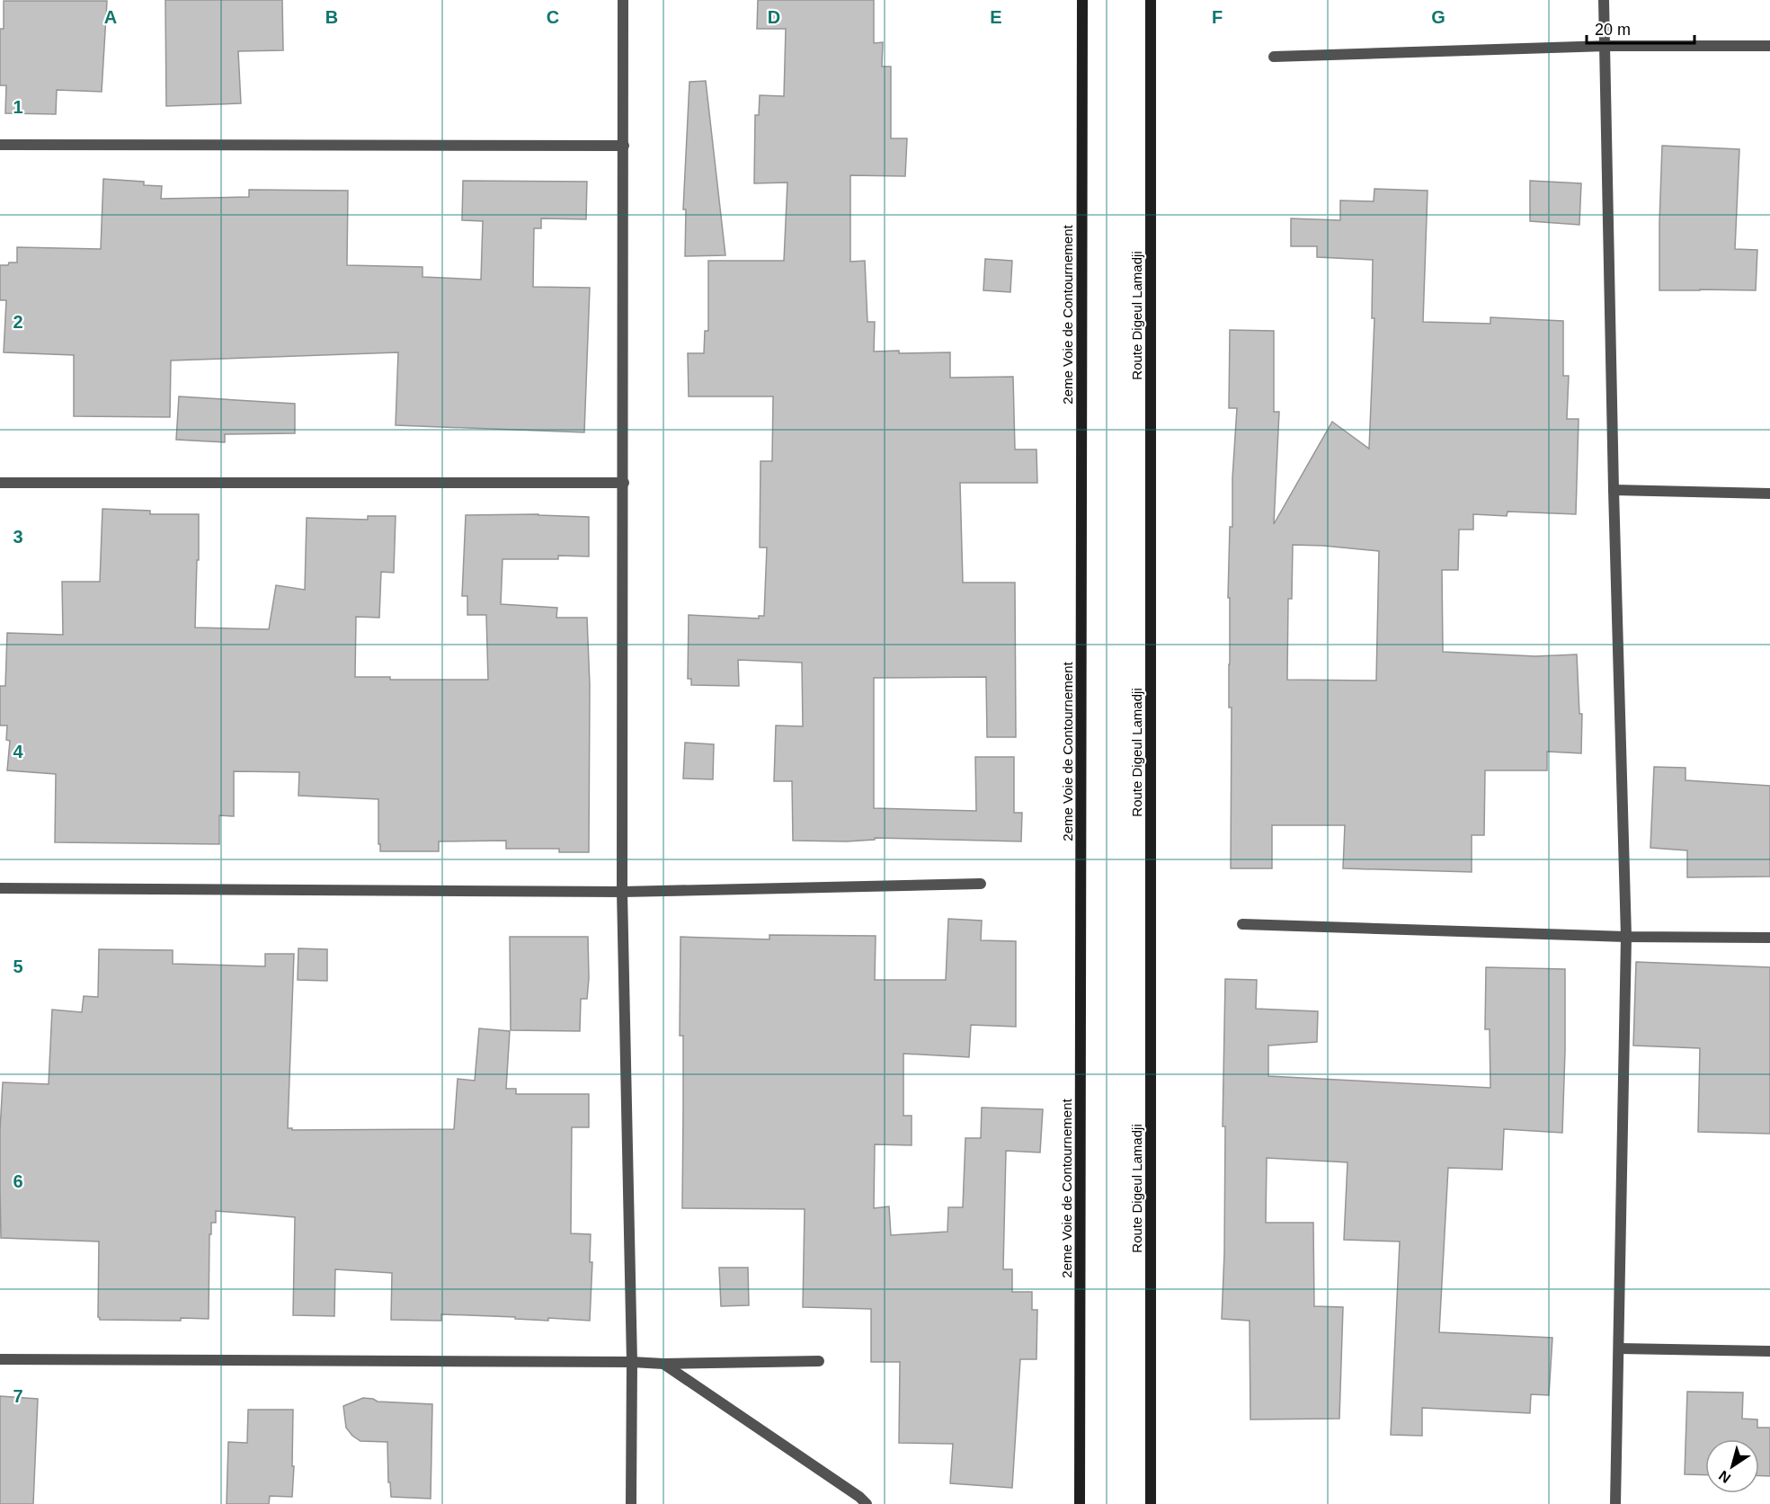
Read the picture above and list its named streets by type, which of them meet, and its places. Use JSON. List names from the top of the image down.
{
  "streets": {
    "main road": ["2eme Voie de Contournement", "Route Digeul Lamadji"]
  },
  "scale_bar": "20 m",
  "north": "bottom left",
  "grid": {
    "columns": [
      "A",
      "B",
      "C",
      "D",
      "E",
      "F",
      "G"
    ],
    "rows": [
      "1",
      "2",
      "3",
      "4",
      "5",
      "6",
      "7"
    ]
  }
}
